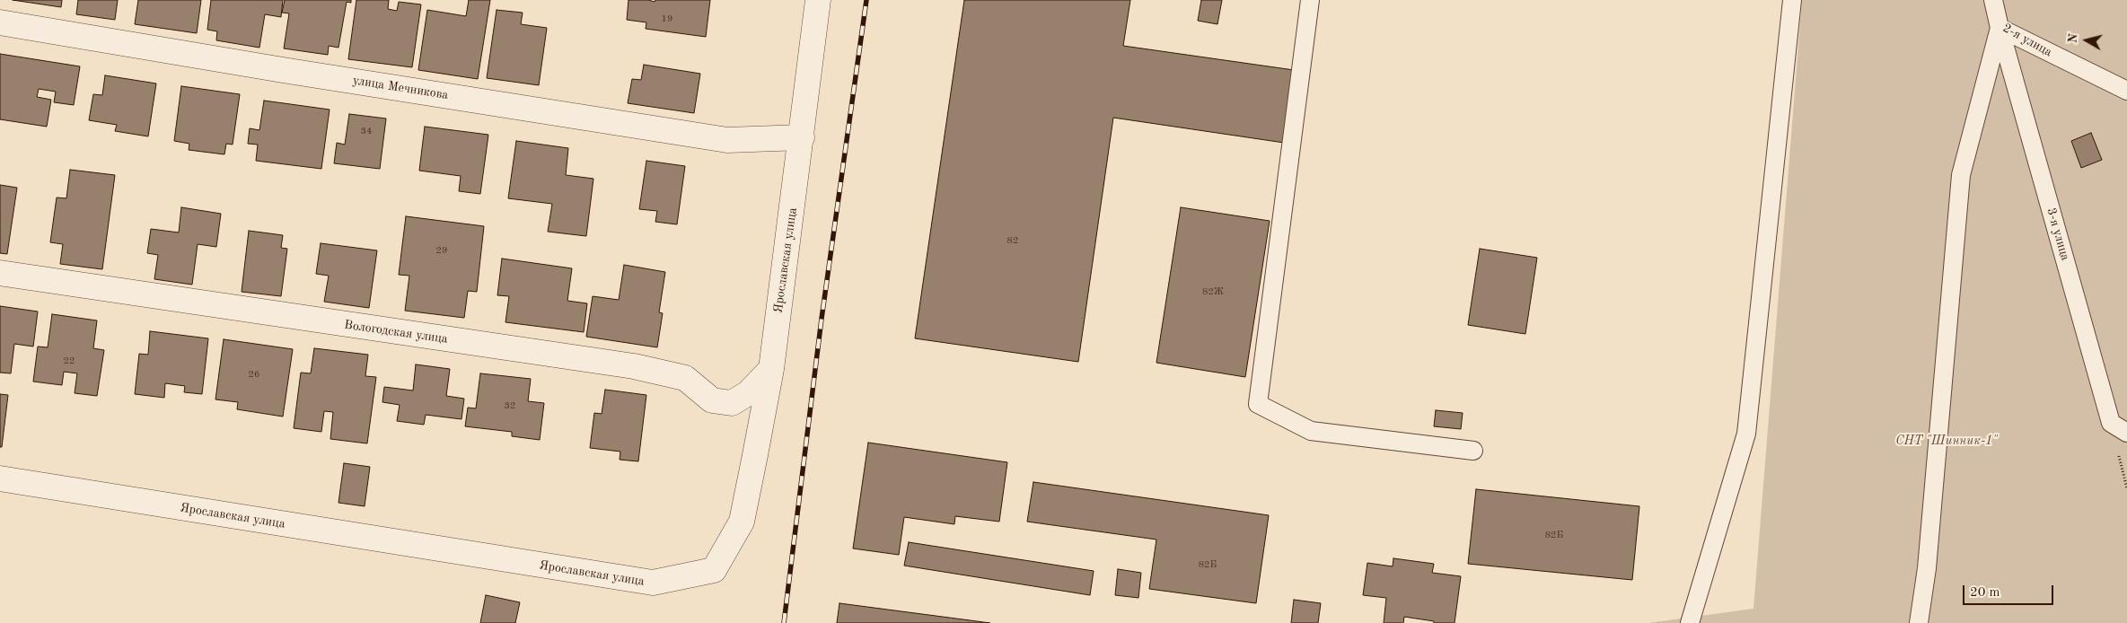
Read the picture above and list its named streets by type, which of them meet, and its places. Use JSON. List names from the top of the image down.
{
  "streets": {
    "street": ["улица Мечникова", "Ярославская улица", "Вологодская улица"],
    "lane": ["2-я улица", "3-я улица"]
  },
  "crossings": [
    ["2-я улица", "3-я улица"],
    ["улица Мечникова", "Ярославская улица"],
    ["Ярославская улица", "Вологодская улица"]
  ],
  "parks": ["СНТ \"Шинник-1\""],
  "house_numbers": [
    "19",
    "34",
    "82",
    "29",
    "82Ж",
    "22",
    "26",
    "32",
    "82Б",
    "82Б"
  ],
  "scale_bar": "20 m",
  "north": "left"
}
